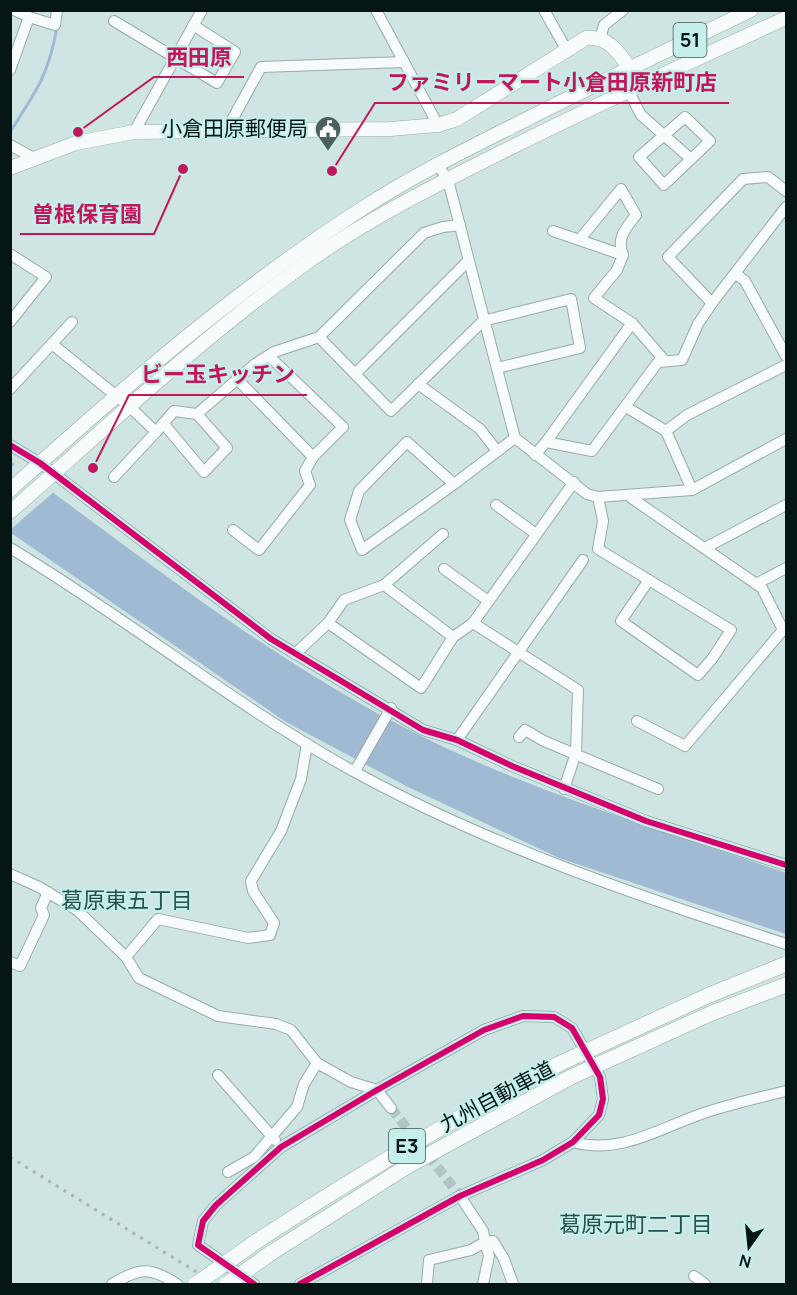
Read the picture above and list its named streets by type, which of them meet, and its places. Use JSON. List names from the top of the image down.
{
  "streets": {
    "highway": ["九州自動車道", "E3"],
    "main road": ["51"]
  },
  "districts": ["葛原東五丁目", "葛原元町二丁目"],
  "places": {
    "other": [
      "西田原",
      "曽根保育園",
      "ファミリーマート小倉田原新町店",
      "ビー玉キッチン"
    ],
    "public building": ["小倉田原郵便局"]
  },
  "north": "bottom"
}
